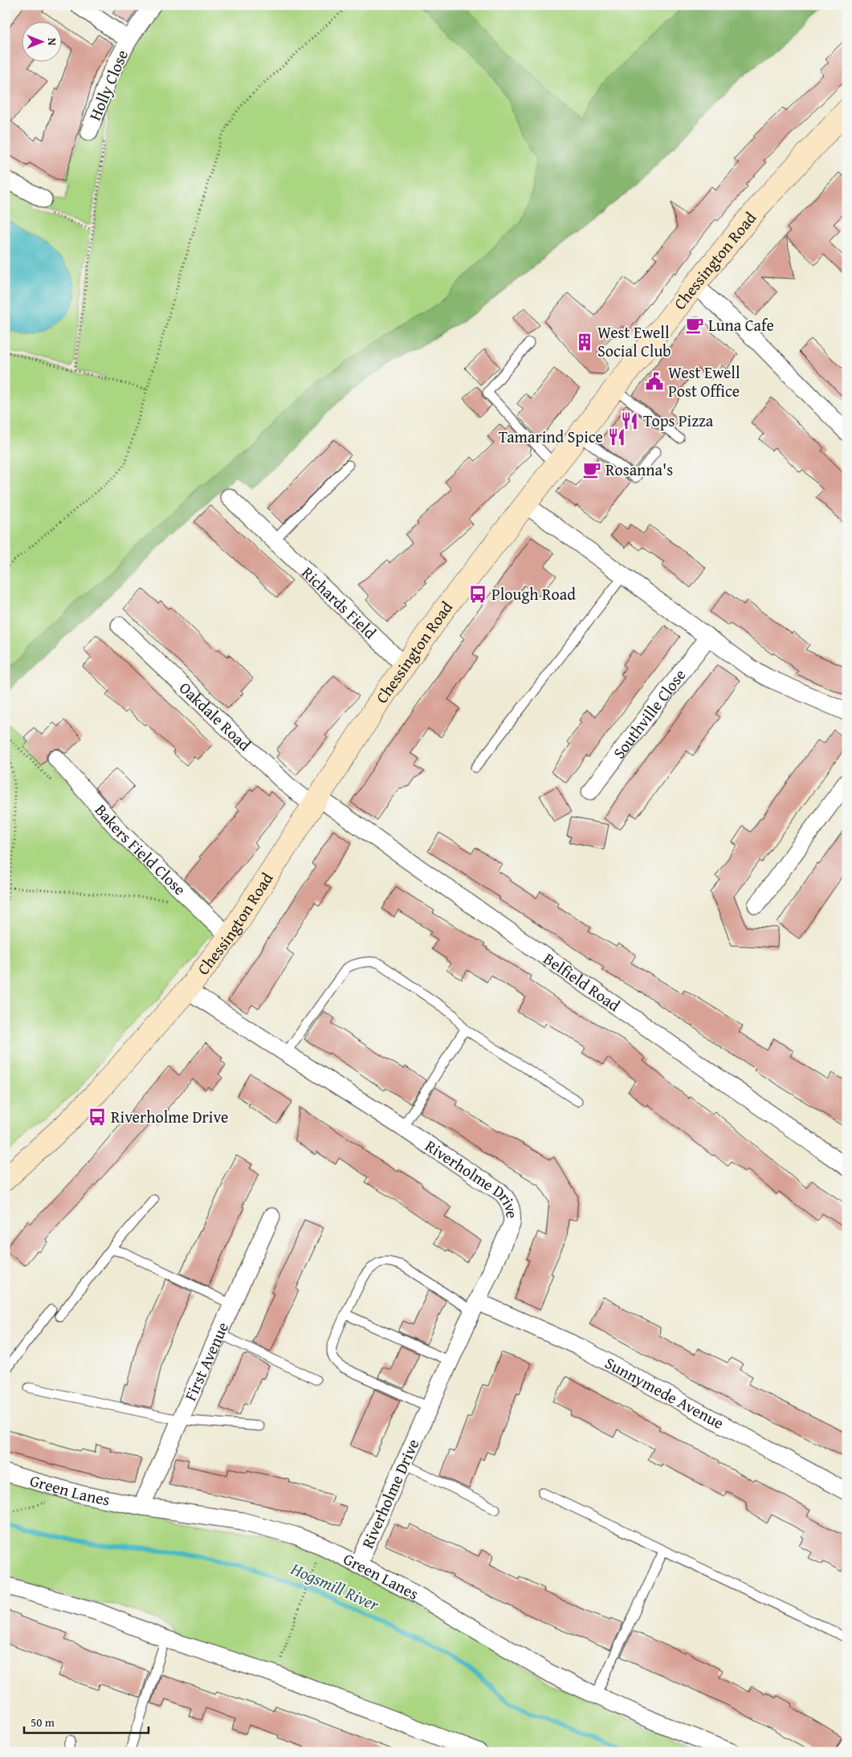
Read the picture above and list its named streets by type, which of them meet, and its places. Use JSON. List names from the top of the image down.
{
  "streets": {
    "main road": ["Chessington Road"],
    "street": [
      "Holly Close",
      "Richards Field",
      "Southville Close",
      "Oakdale Road",
      "Bakers Field Close",
      "Belfield Road",
      "Riverholme Drive",
      "First Avenue",
      "Sunnymede Avenue",
      "Green Lanes"
    ]
  },
  "crossings": [
    ["Chessington Road", "Richards Field"],
    ["Chessington Road", "Oakdale Road"],
    ["Chessington Road", "Bakers Field Close"],
    ["Chessington Road", "Belfield Road"],
    ["Chessington Road", "Riverholme Drive"],
    ["Oakdale Road", "Belfield Road"],
    ["Riverholme Drive", "Sunnymede Avenue"],
    ["Riverholme Drive", "Green Lanes"],
    ["First Avenue", "Green Lanes"]
  ],
  "water": ["Hogsmill River"],
  "places": {
    "cafe": ["Luna Cafe", "Rosanna's"],
    "building": ["West Ewell Social Club"],
    "public building": ["West Ewell Post Office"],
    "restaurant": ["Tops Pizza", "Tamarind Spice"],
    "bus stop": ["Plough Road", "Riverholme Drive"]
  },
  "scale_bar": "50 m",
  "north": "right"
}
